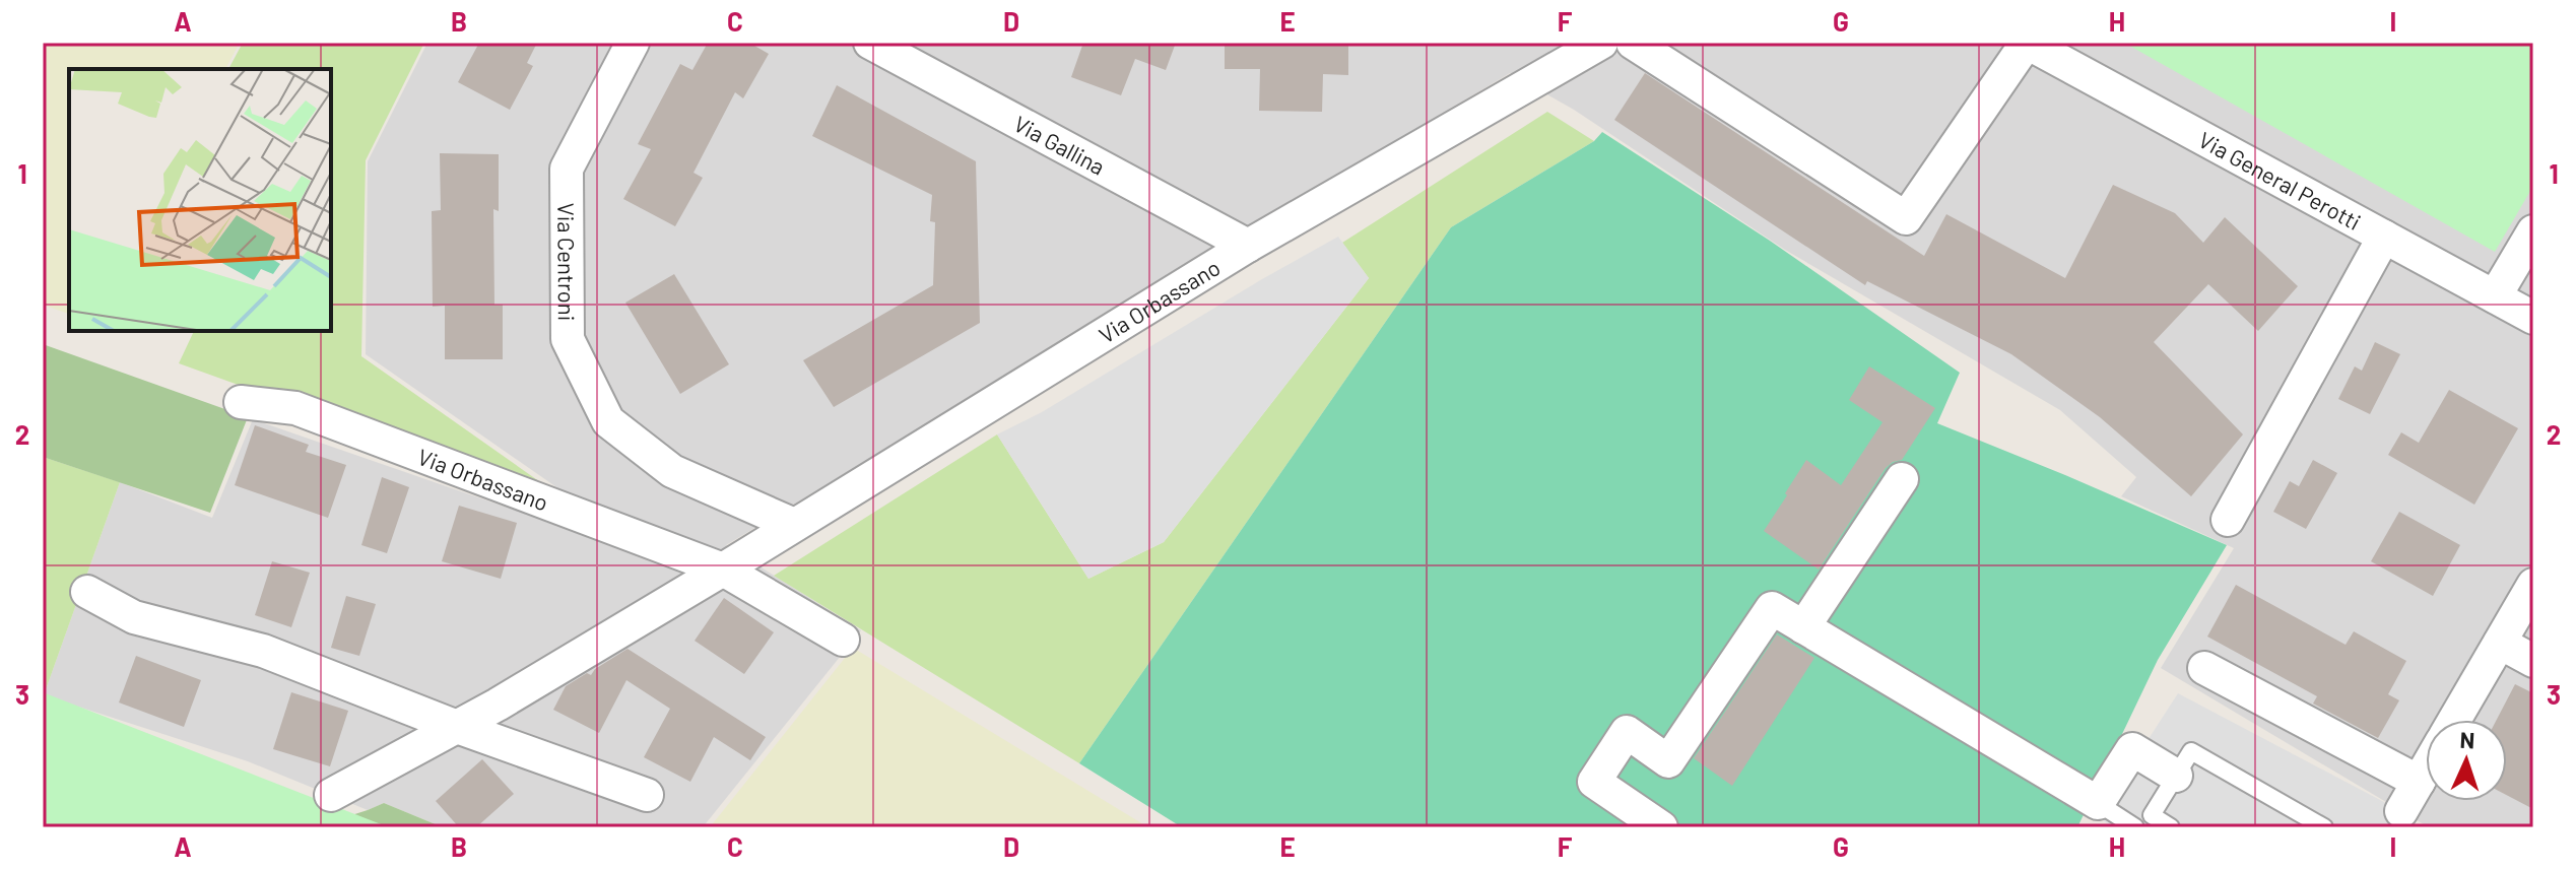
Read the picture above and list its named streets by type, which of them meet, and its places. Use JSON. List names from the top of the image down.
{
  "streets": {
    "street": [
      "Via Gallina",
      "Via General Perotti",
      "Via Centroni",
      "Via Orbassano"
    ]
  },
  "crossings": [
    ["Via Gallina", "Via Orbassano"],
    ["Via Centroni", "Via Orbassano"]
  ],
  "north": "top",
  "grid": {
    "columns": [
      "A",
      "B",
      "C",
      "D",
      "E",
      "F",
      "G",
      "H",
      "I"
    ],
    "rows": ["1", "2", "3"]
  }
}
